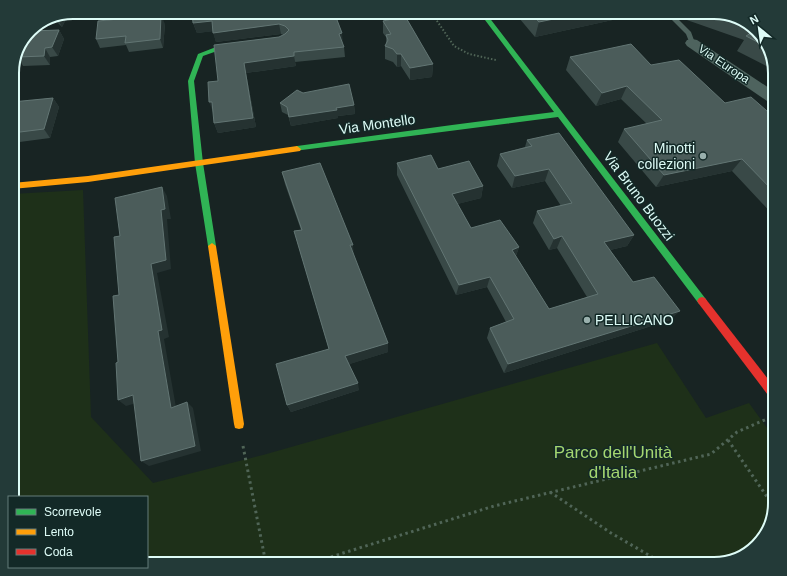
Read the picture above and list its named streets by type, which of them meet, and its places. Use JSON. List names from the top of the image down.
{
  "streets": {
    "street": ["Via Europa", "Via Montello", "Via Bruno Buozzi"]
  },
  "crossings": [
    ["Via Montello", "Via Bruno Buozzi"]
  ],
  "parks": ["Parco dell'Unità d'Italia"],
  "places": ["Minotti collezioni", "PELLICANO"],
  "legend": ["Scorrevole", "Lento", "Coda"],
  "north": "top left"
}
